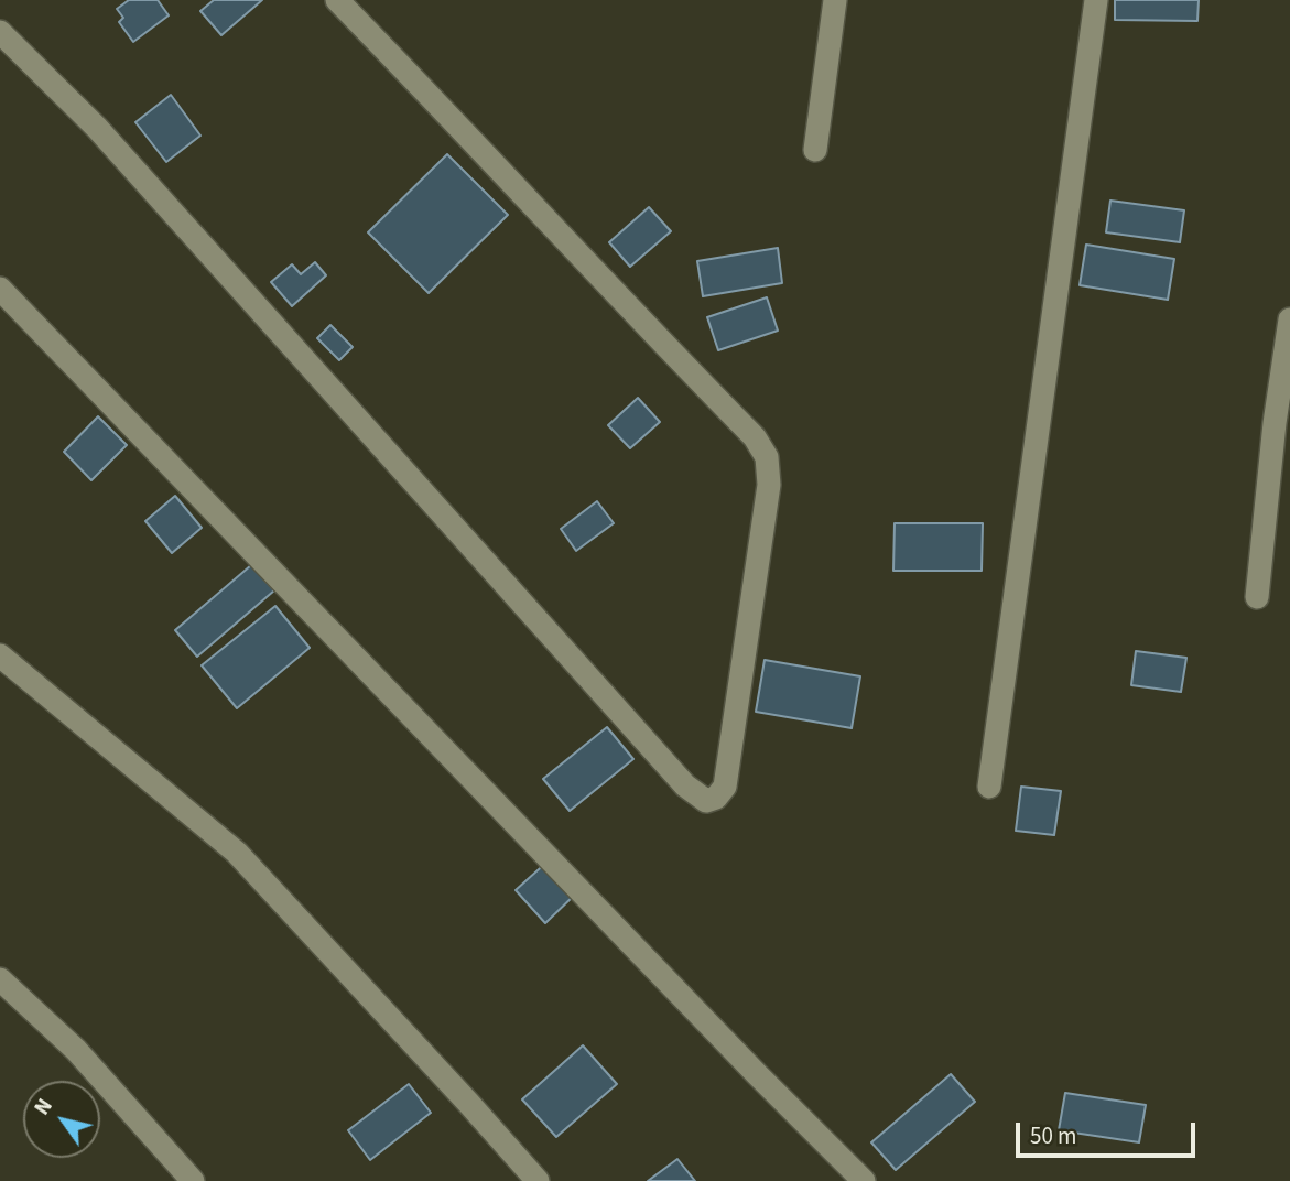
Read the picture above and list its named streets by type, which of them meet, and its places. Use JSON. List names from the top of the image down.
{
  "scale_bar": "50 m",
  "north": "top left"
}
